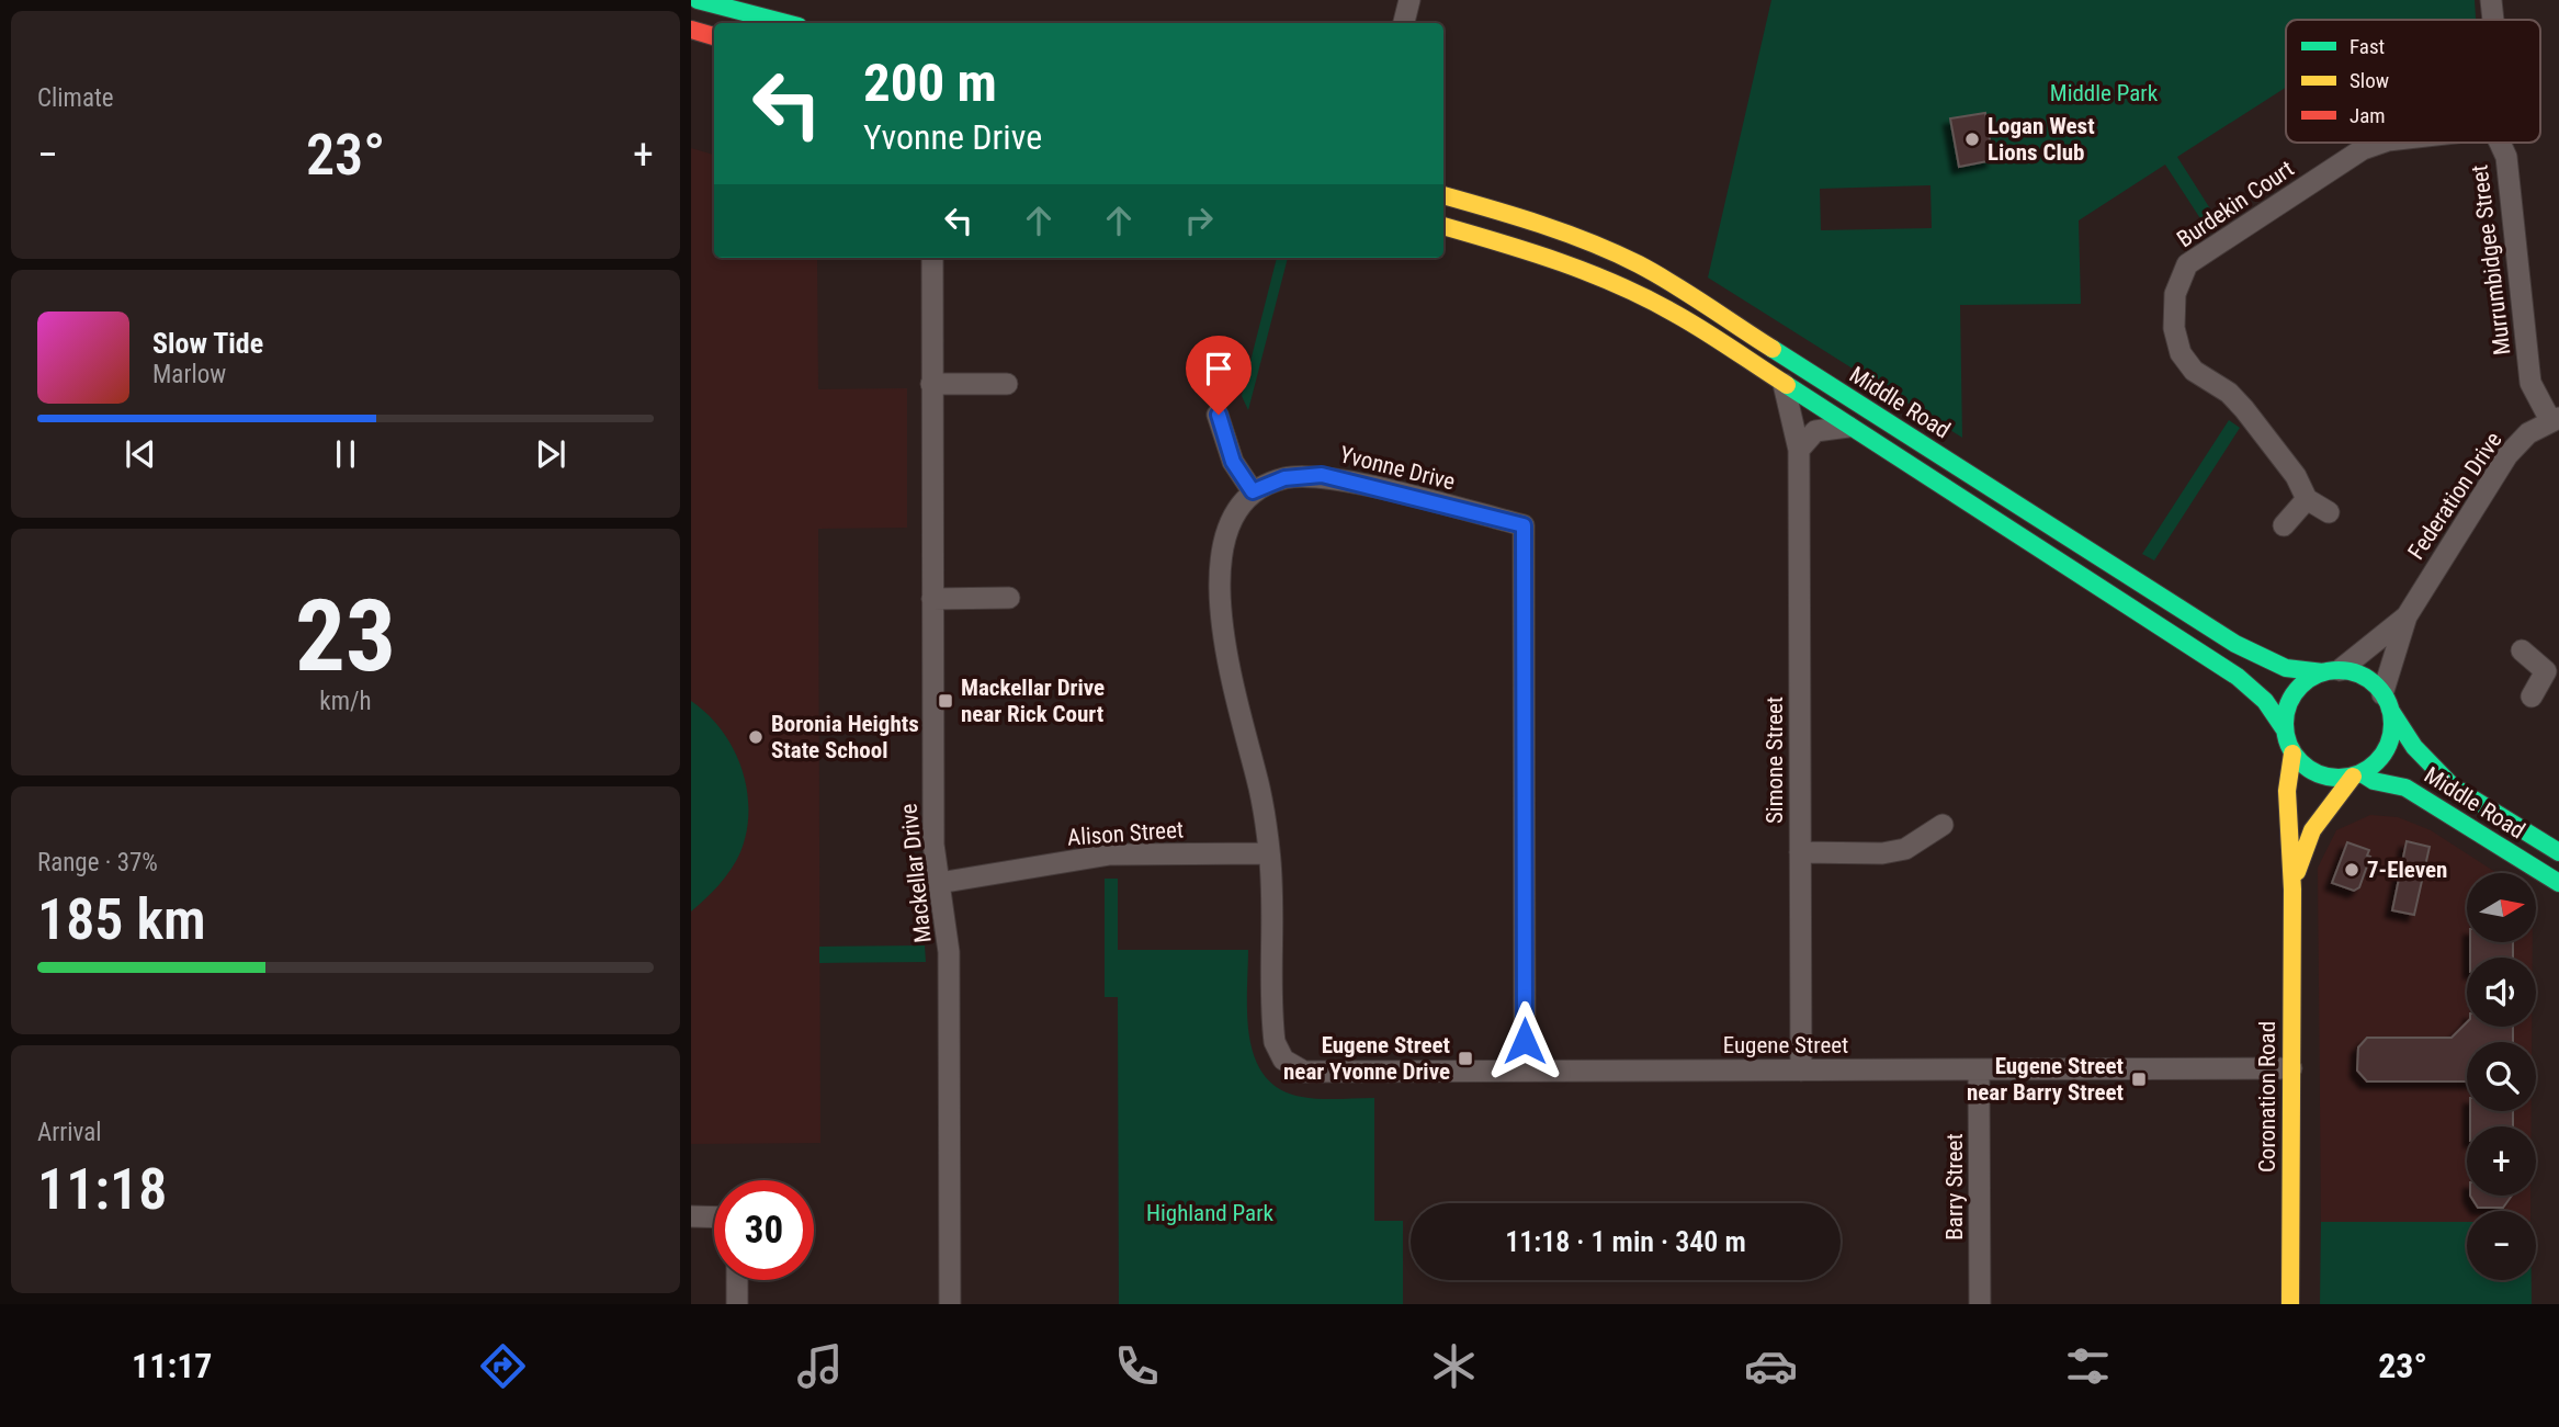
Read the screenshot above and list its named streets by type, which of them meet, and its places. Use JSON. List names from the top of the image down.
{
  "streets": {
    "main road": ["Middle Road", "Coronation Road"],
    "street": [
      "Burdekin Court",
      "Murrumbidgee Street",
      "Yvonne Drive",
      "Federation Drive",
      "Simone Street",
      "Alison Street",
      "Mackellar Drive",
      "Eugene Street",
      "Barry Street"
    ]
  },
  "crossings": [
    ["Murrumbidgee Street", "Federation Drive"],
    ["Middle Road", "Federation Drive"],
    ["Middle Road", "Simone Street"],
    ["Middle Road", "Coronation Road"],
    ["Yvonne Drive", "Eugene Street"],
    ["Federation Drive", "Coronation Road"],
    ["Simone Street", "Eugene Street"],
    ["Alison Street", "Mackellar Drive"],
    ["Alison Street", "Eugene Street"],
    ["Eugene Street", "Coronation Road"],
    ["Eugene Street", "Barry Street"]
  ],
  "parks": ["Middle Park", "Highland Park"],
  "places": {
    "other": ["Logan West Lions Club", "Boronia Heights State School", "7-Eleven"],
    "transit": ["Mackellar Drive near Rick Court", "Eugene Street near Yvonne Drive", "Eugene Street near Barry Street"]
  },
  "legend": ["Fast", "Slow", "Jam"],
  "north": "right",
  "page": {
    "tile": [
      "Climate",
      ["23", "km/h"],
      ["Range · 37%", "185 km"],
      ["Arrival", "11:18"]
    ],
    "turn": ["200 m", "Yvonne Drive"],
    "heat": ["−", "23°", "+"],
    "song": ["Slow Tide", "Marlow"],
    "map_buttons": ["+", "−"],
    "limit": "30",
    "trip": "11:18 · 1 min · 340 m",
    "tabs": ["11:17", "23°"]
  }
}
